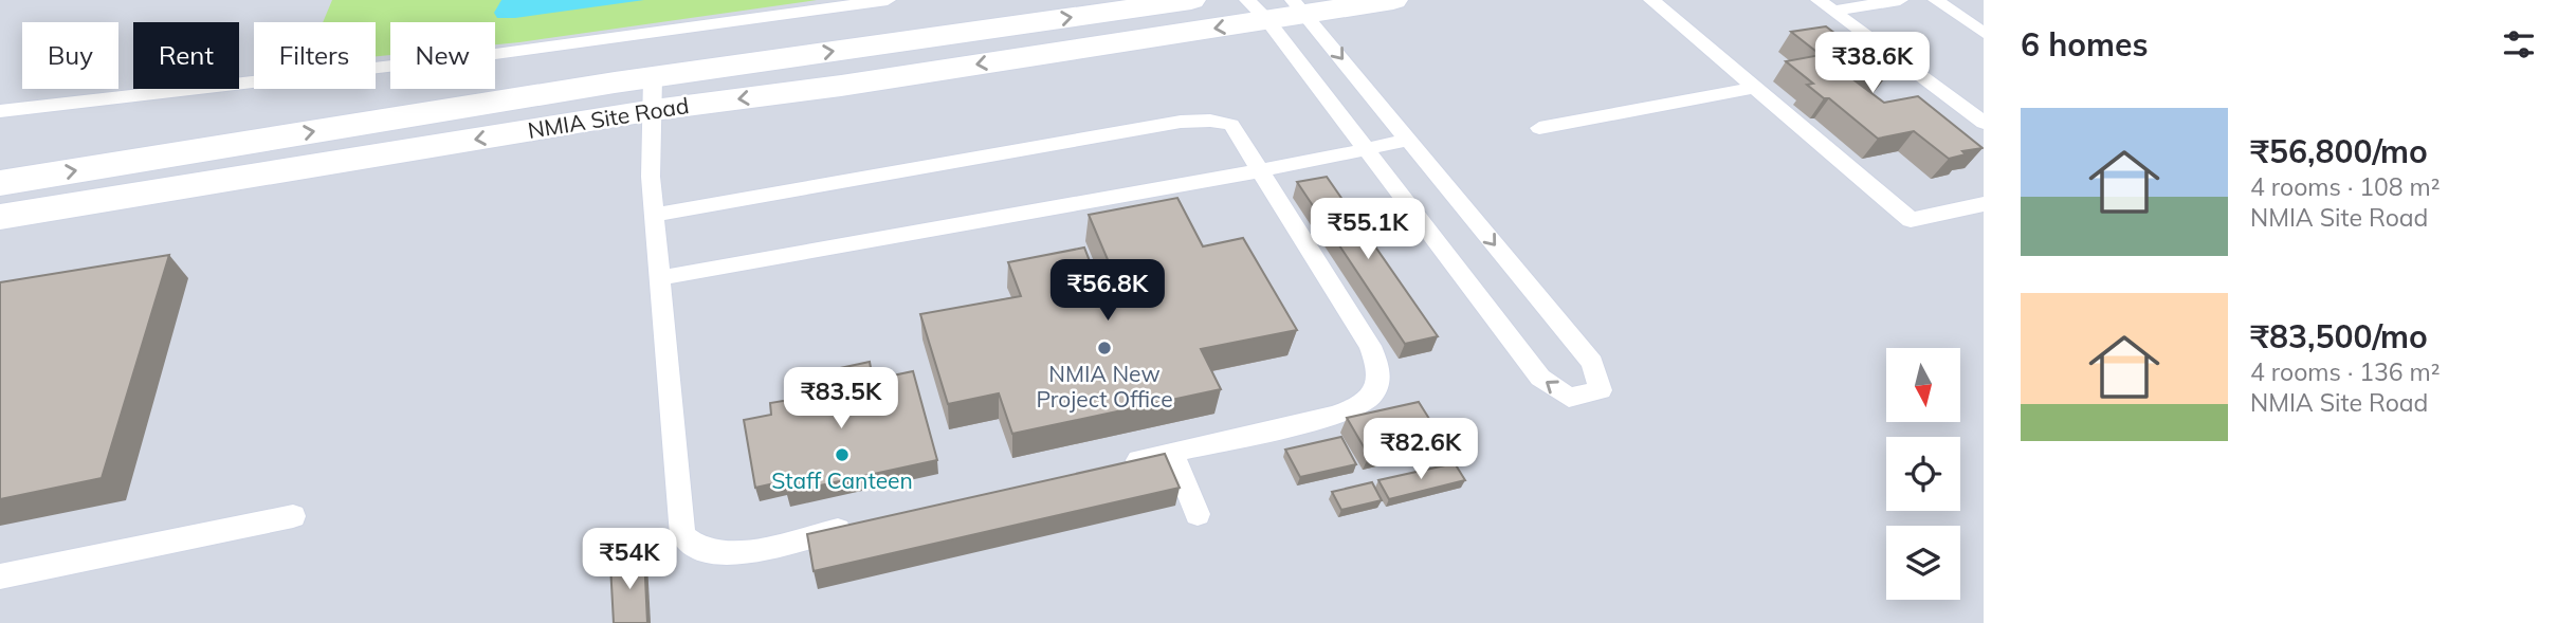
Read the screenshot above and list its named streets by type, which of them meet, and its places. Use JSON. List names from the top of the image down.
{
  "streets": {
    "street": ["NMIA Site Road"]
  },
  "places": ["NMIA New Project Office", "Staff Canteen"],
  "north": "bottom",
  "page": {
    "heading": "6 homes",
    "chip": [
      "Buy",
      "Rent",
      "Filters",
      "New"
    ],
    "price": [
      "₹38.6K",
      "₹55.1K",
      "₹56.8K",
      "₹83.5K",
      "₹82.6K",
      "₹54K"
    ],
    "list": [
      {
        "name": "₹56,800/mo",
        "note": "4 rooms · 108 m² · NMIA Site Road"
      },
      {
        "name": "₹83,500/mo",
        "note": "4 rooms · 136 m² · NMIA Site Road"
      }
    ]
  }
}
